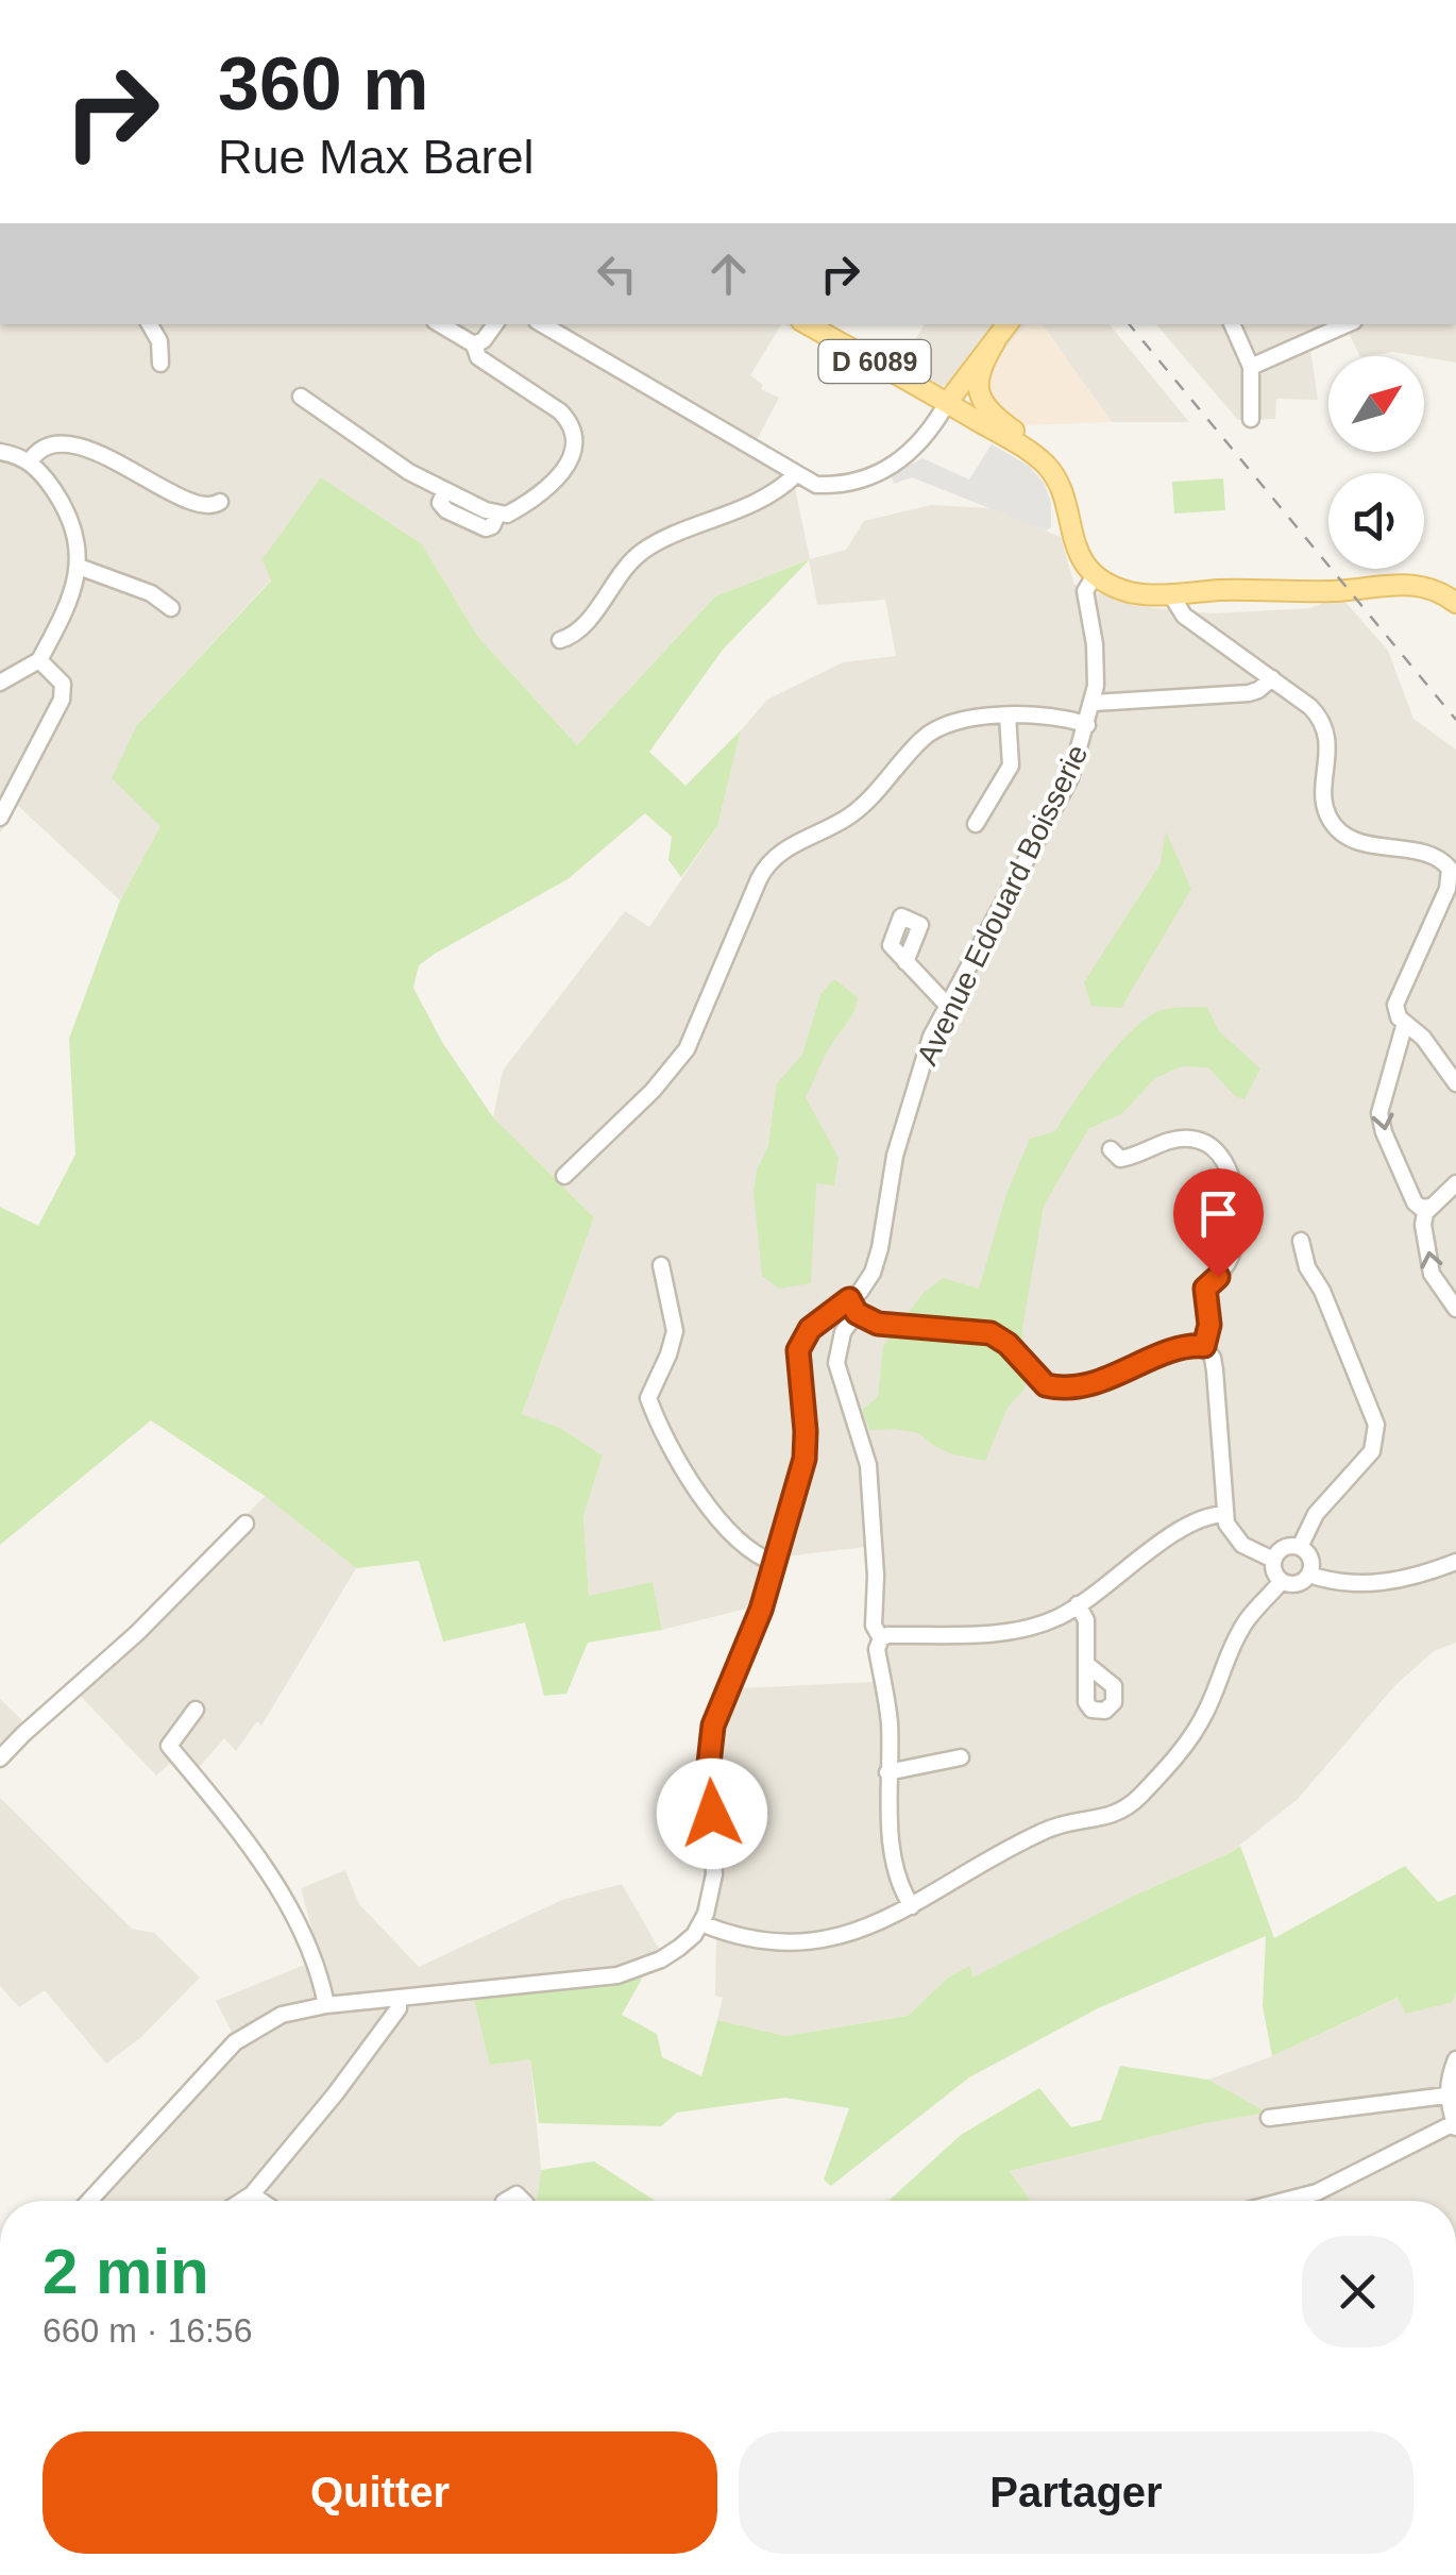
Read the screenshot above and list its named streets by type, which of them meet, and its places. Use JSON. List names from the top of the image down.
{
  "streets": {
    "main road": ["D 6089"],
    "street": ["Avenue Edouard Boisserie"]
  },
  "crossings": [
    ["D 6089", "Avenue Edouard Boisserie"]
  ],
  "north": "top right",
  "page": {
    "turn": ["360 m", "Rue Max Barel"],
    "heading": ["2 min", "660 m · 16:56"],
    "buttons": ["Quitter", "Partager"]
  }
}
